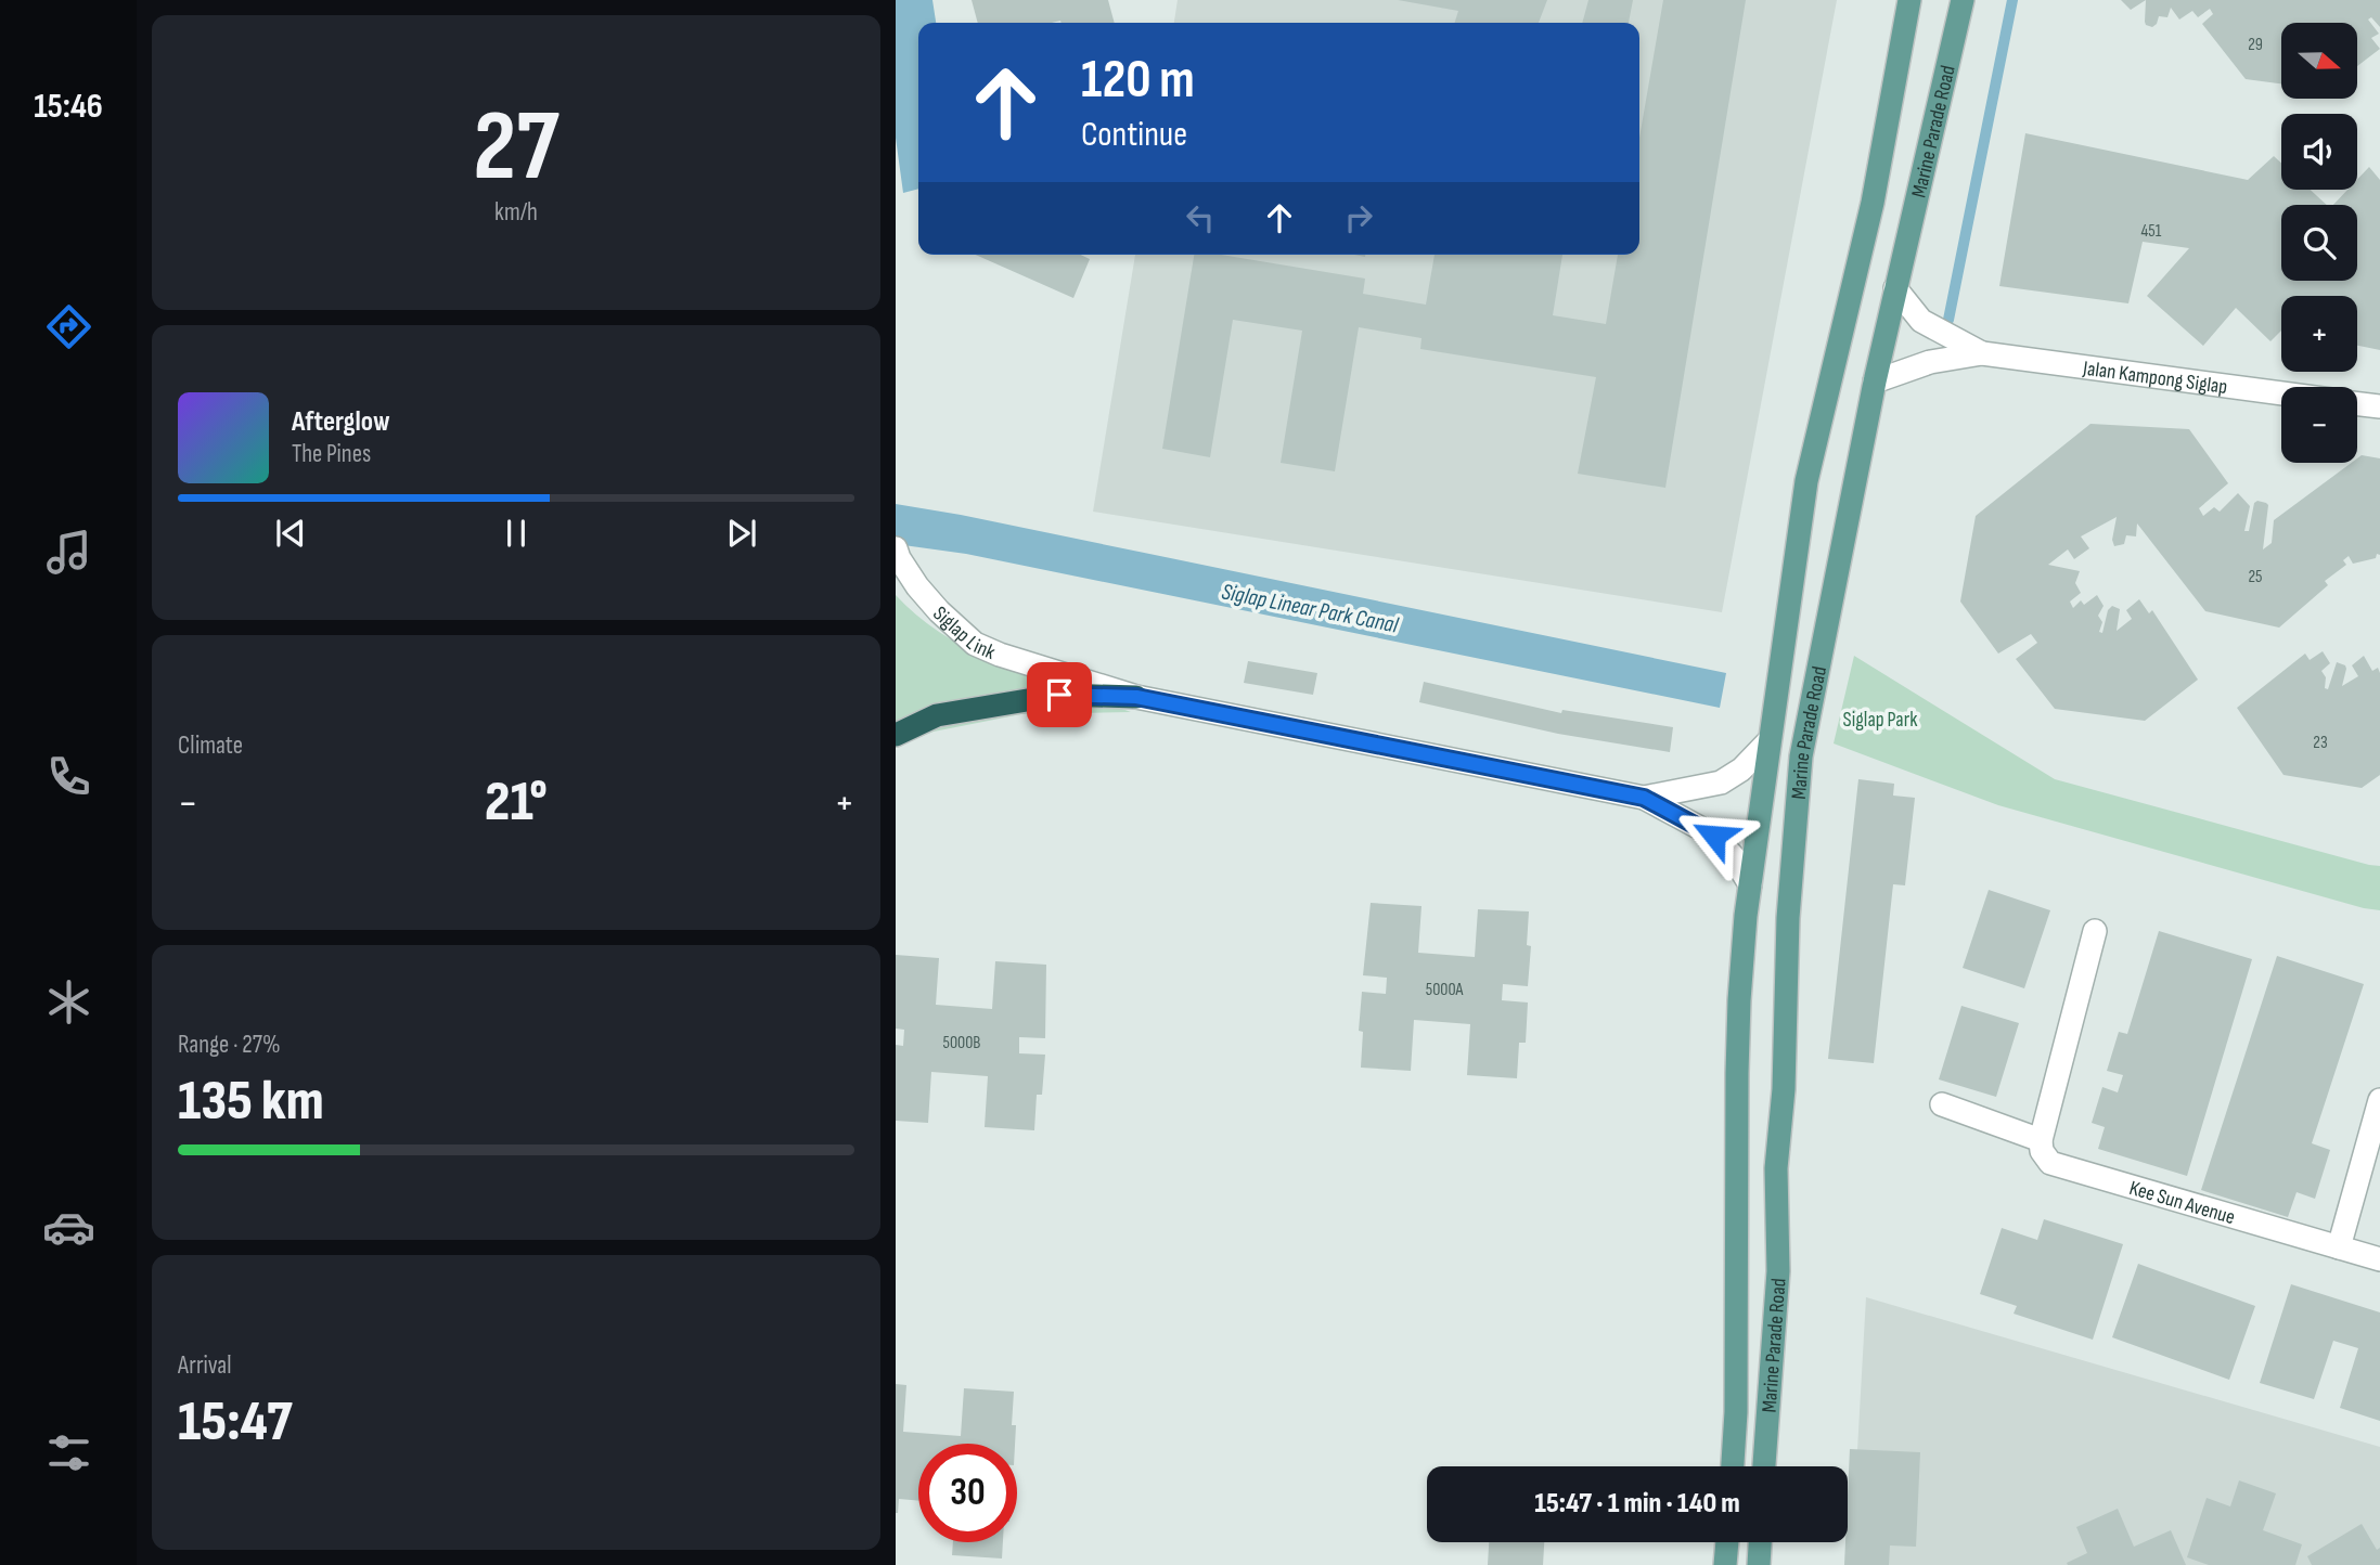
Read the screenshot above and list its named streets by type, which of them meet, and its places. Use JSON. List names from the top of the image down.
{
  "streets": {
    "main road": ["Marine Parade Road"],
    "street": ["Jalan Kampong Siglap", "Siglap Link", "Kee Sun Avenue"]
  },
  "crossings": [
    ["Marine Parade Road", "Jalan Kampong Siglap"],
    ["Marine Parade Road", "Siglap Link"]
  ],
  "water": ["Siglap Linear Park Canal"],
  "parks": ["Siglap Park"],
  "house_numbers": [
    "29",
    "451",
    "25",
    "23",
    "5000A",
    "5000B"
  ],
  "north": "right",
  "page": {
    "tabs": "15:46",
    "tile": [
      ["27", "km/h"],
      "Climate",
      ["Range · 27%", "135 km"],
      ["Arrival", "15:47"]
    ],
    "map_buttons": ["+", "−"],
    "turn": ["120 m", "Continue"],
    "song": ["Afterglow", "The Pines"],
    "heat": ["−", "21°", "+"],
    "limit": "30",
    "trip": "15:47 · 1 min · 140 m"
  }
}
